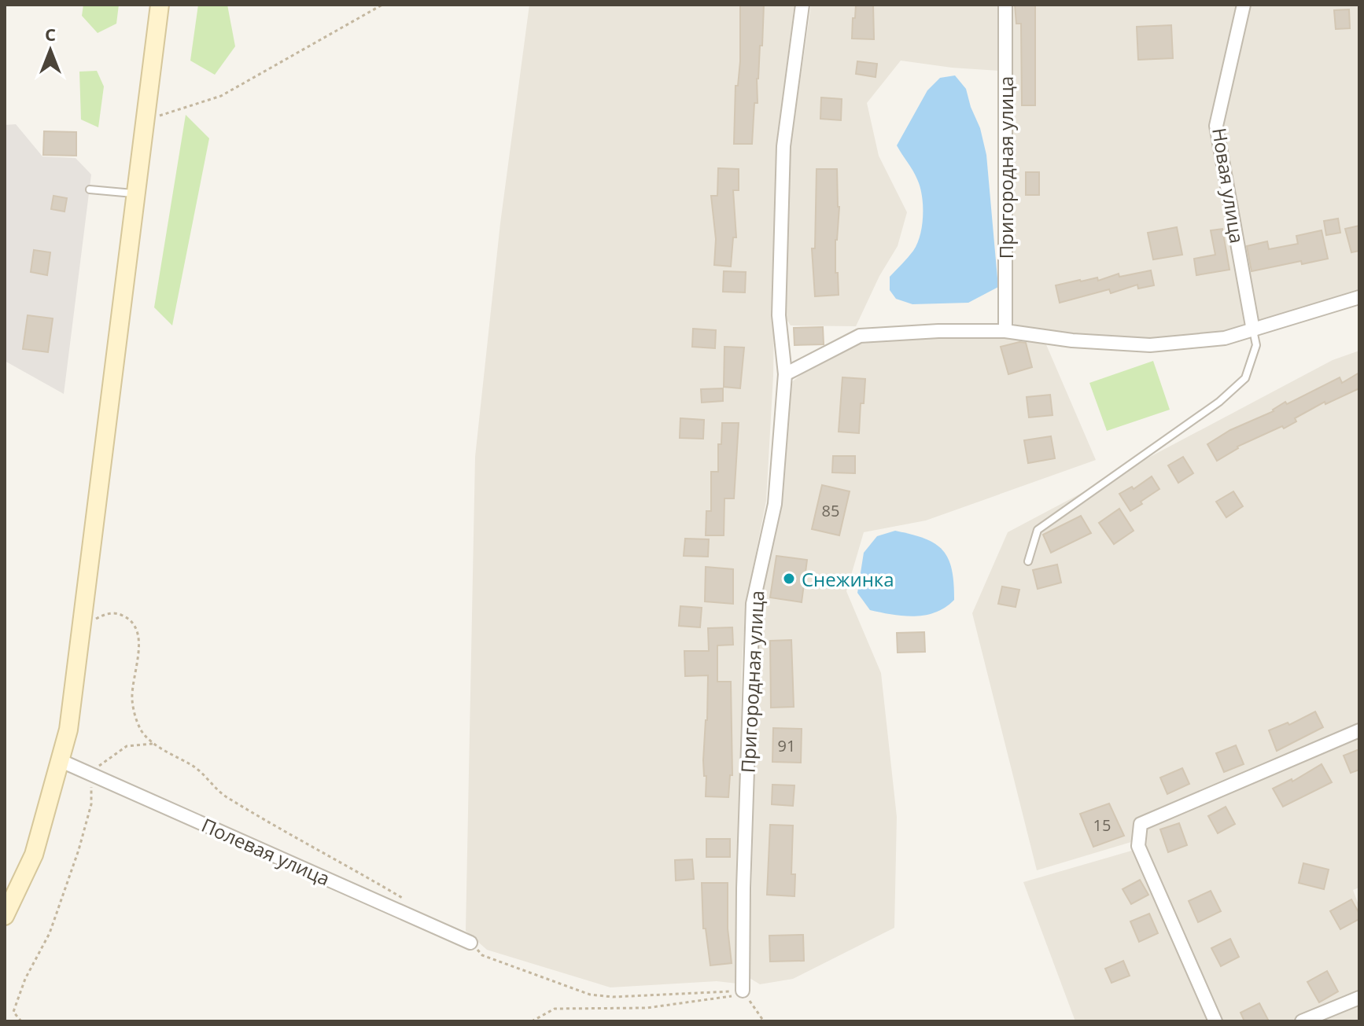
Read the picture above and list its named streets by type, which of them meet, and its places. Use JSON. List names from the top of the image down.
{
  "streets": {
    "street": ["Пригородная улица", "Новая улица", "Полевая улица"]
  },
  "places": ["Снежинка"],
  "house_numbers": ["85", "91", "15"],
  "north": "top"
}
